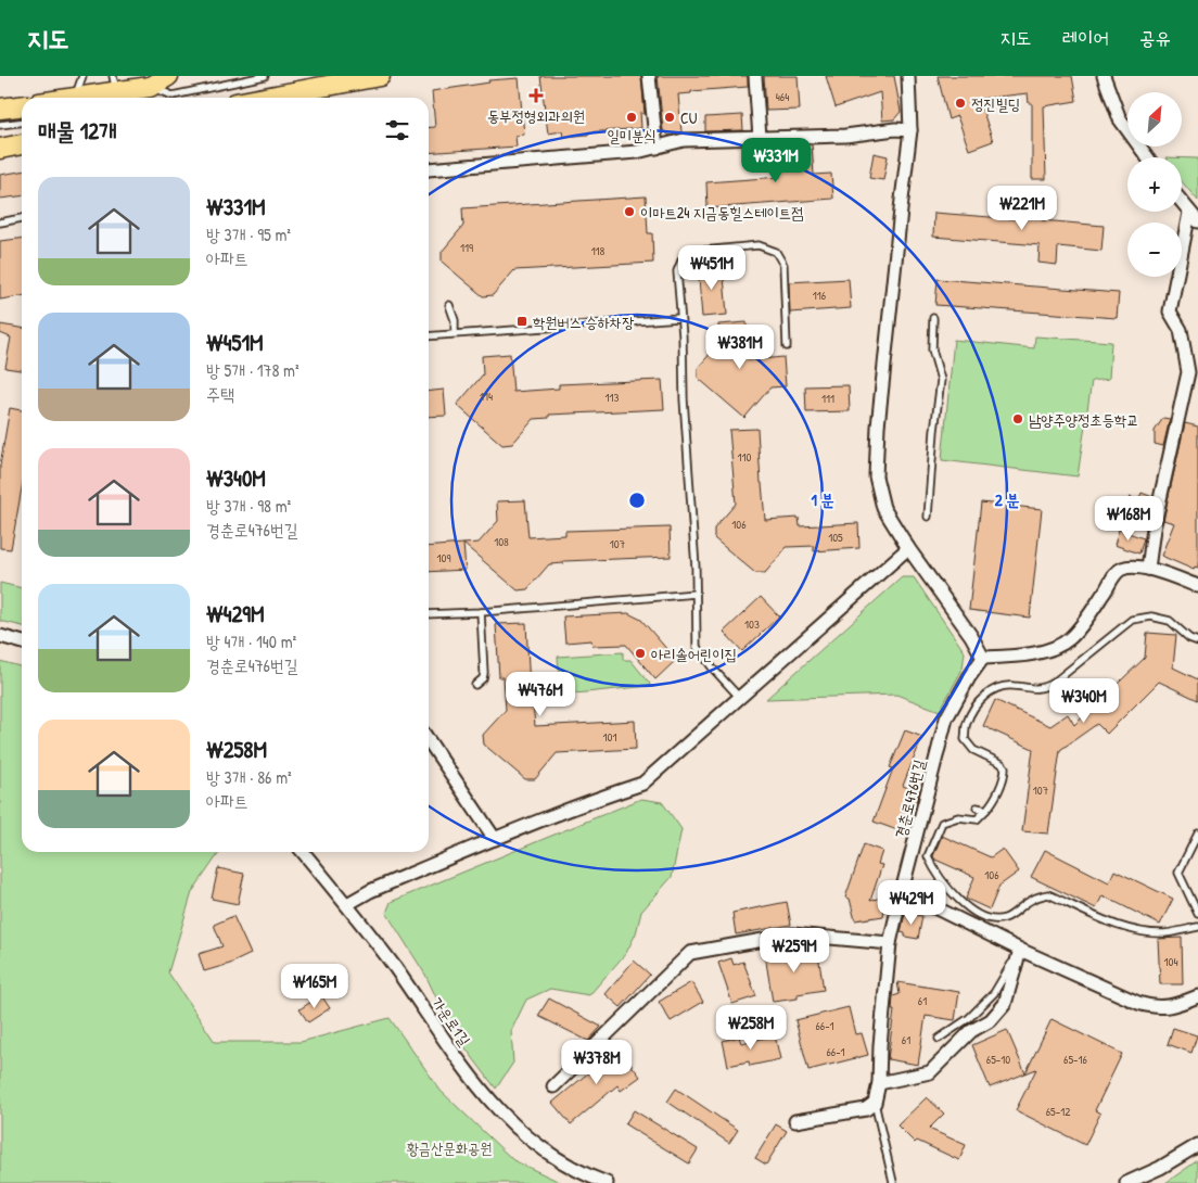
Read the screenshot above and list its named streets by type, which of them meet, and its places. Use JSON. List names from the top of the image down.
{
  "streets": {
    "street": ["경춘로476번길", "가운로1길"]
  },
  "parks": ["황금산문화공원"],
  "places": {
    "health": ["동부정형외과의원"],
    "other": [
      "정진빌딩",
      "일미분식",
      "CU",
      "이마트24 지금동힐스테이트점",
      "남양주양정초등학교",
      "아리솔어린이집"
    ],
    "transit": ["학원버스 승하차장"]
  },
  "house_numbers": [
    "464",
    "119",
    "118",
    "116",
    "114",
    "113",
    "111",
    "110",
    "106",
    "105",
    "108",
    "107",
    "109",
    "103",
    "101",
    "107",
    "106",
    "104",
    "61",
    "66-1",
    "61",
    "66-1",
    "65-10",
    "65-16",
    "65-12"
  ],
  "north": "top right",
  "page": {
    "header": "지도",
    "nav": ["지도", "레이어", "공유"],
    "map_buttons": ["+", "−"],
    "heading": "매물 12개",
    "price": [
      "₩331M",
      "₩221M",
      "₩451M",
      "₩381M",
      "₩168M",
      "₩476M",
      "₩340M",
      "₩429M",
      "₩259M",
      "₩165M",
      "₩258M",
      "₩378M"
    ],
    "list": [
      {
        "name": "₩331M",
        "note": "방 3개 · 95 m² · 아파트"
      },
      {
        "name": "₩451M",
        "note": "방 5개 · 178 m² · 주택"
      },
      {
        "name": "₩340M",
        "note": "방 3개 · 98 m² · 경춘로476번길"
      },
      {
        "name": "₩429M",
        "note": "방 4개 · 140 m² · 경춘로476번길"
      },
      {
        "name": "₩258M",
        "note": "방 3개 · 86 m² · 아파트"
      }
    ]
  },
  "rings": ["1 분", "2 분"]
}
